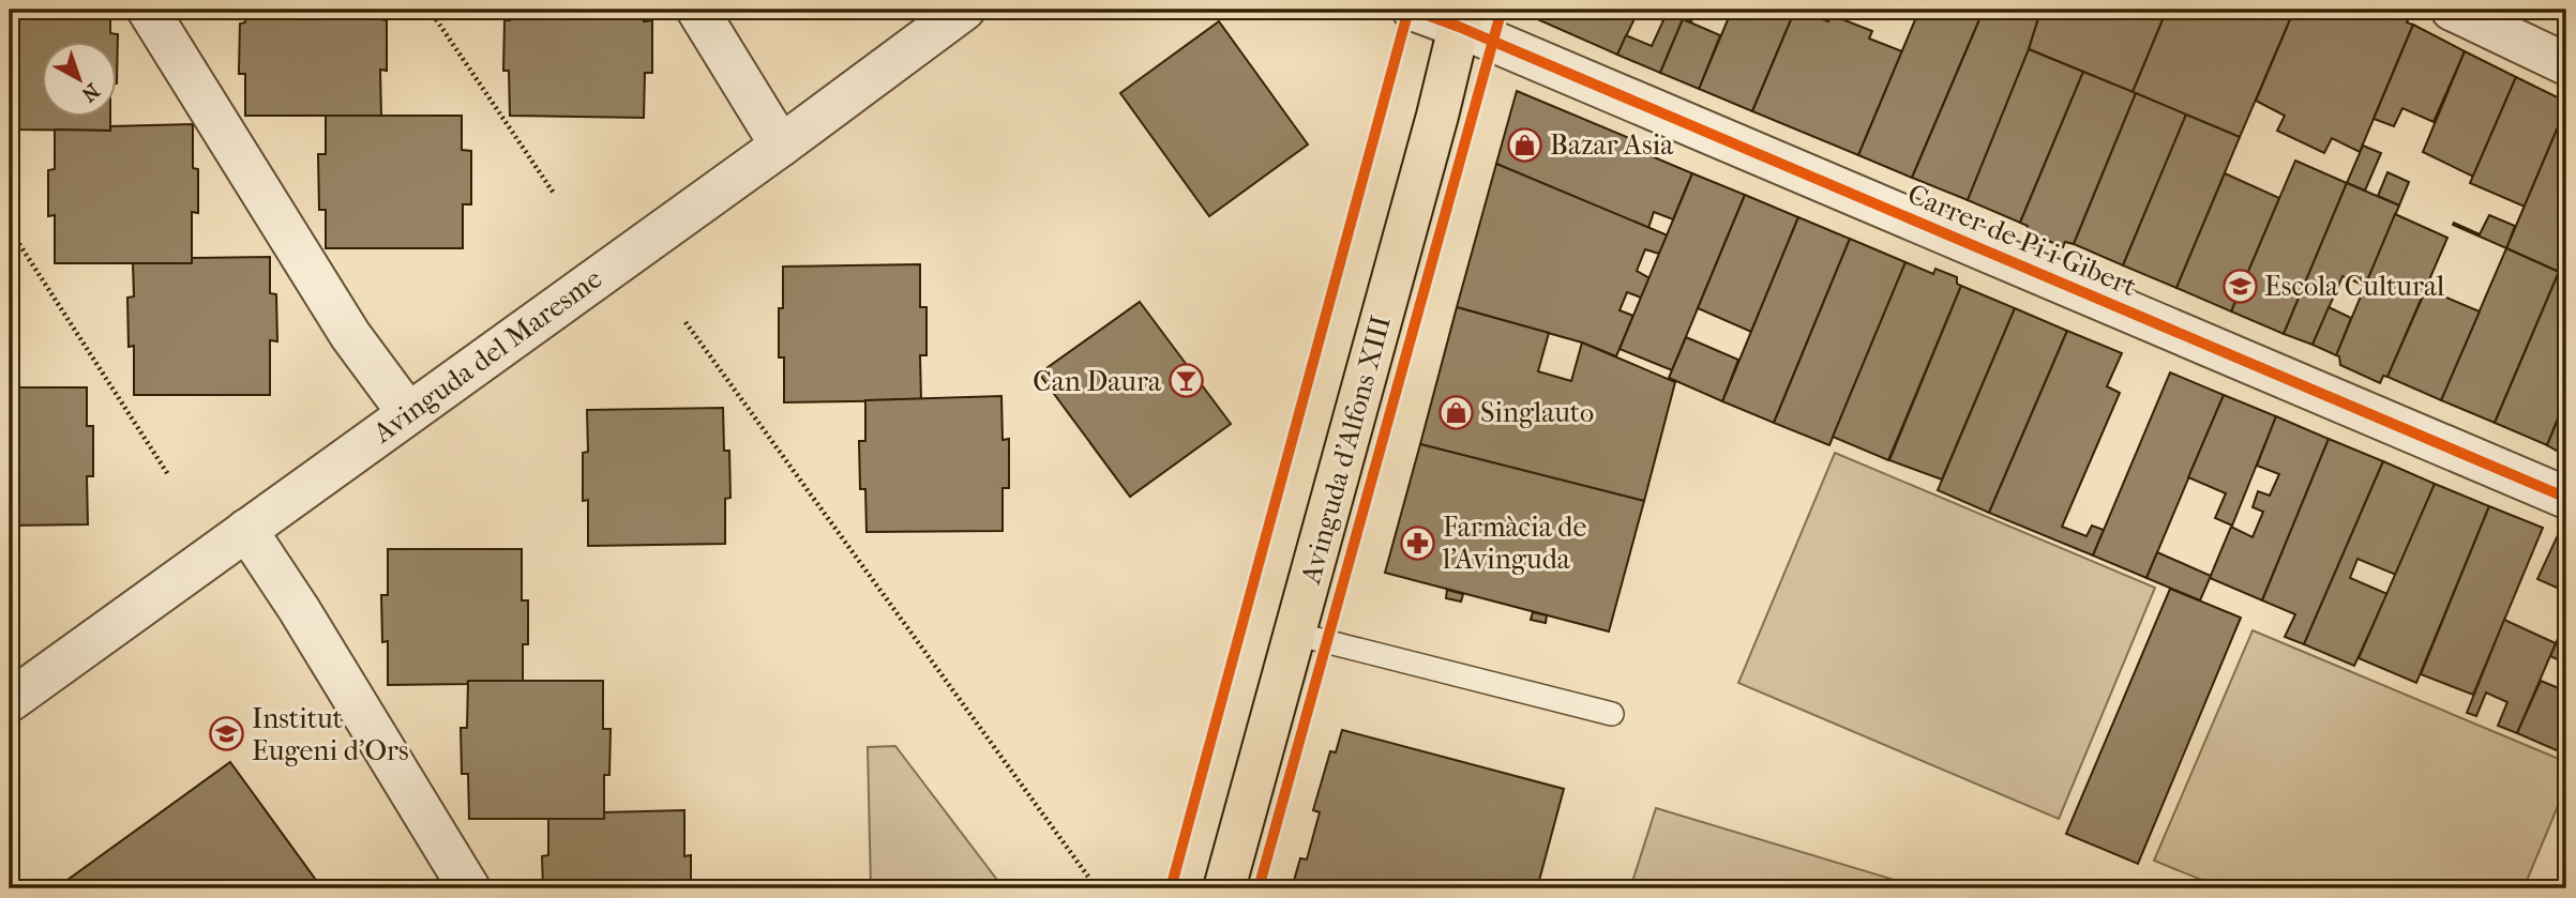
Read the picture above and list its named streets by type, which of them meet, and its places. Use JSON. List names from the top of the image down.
{
  "streets": {
    "main road": ["Avinguda d'Alfons XIII"],
    "street": ["Carrer de Pi i Gibert", "Avinguda del Maresme"]
  },
  "crossings": [
    ["Carrer de Pi i Gibert", "Avinguda d'Alfons XIII"]
  ],
  "places": {
    "shop": ["Bazar Asia", "Singlauto"],
    "school or university": ["Escola Cultural", "Institut Eugeni d'Ors"],
    "bar": ["Can Daura"],
    "pharmacy": ["Farmàcia de l'Avinguda"]
  },
  "north": "bottom right"
}
